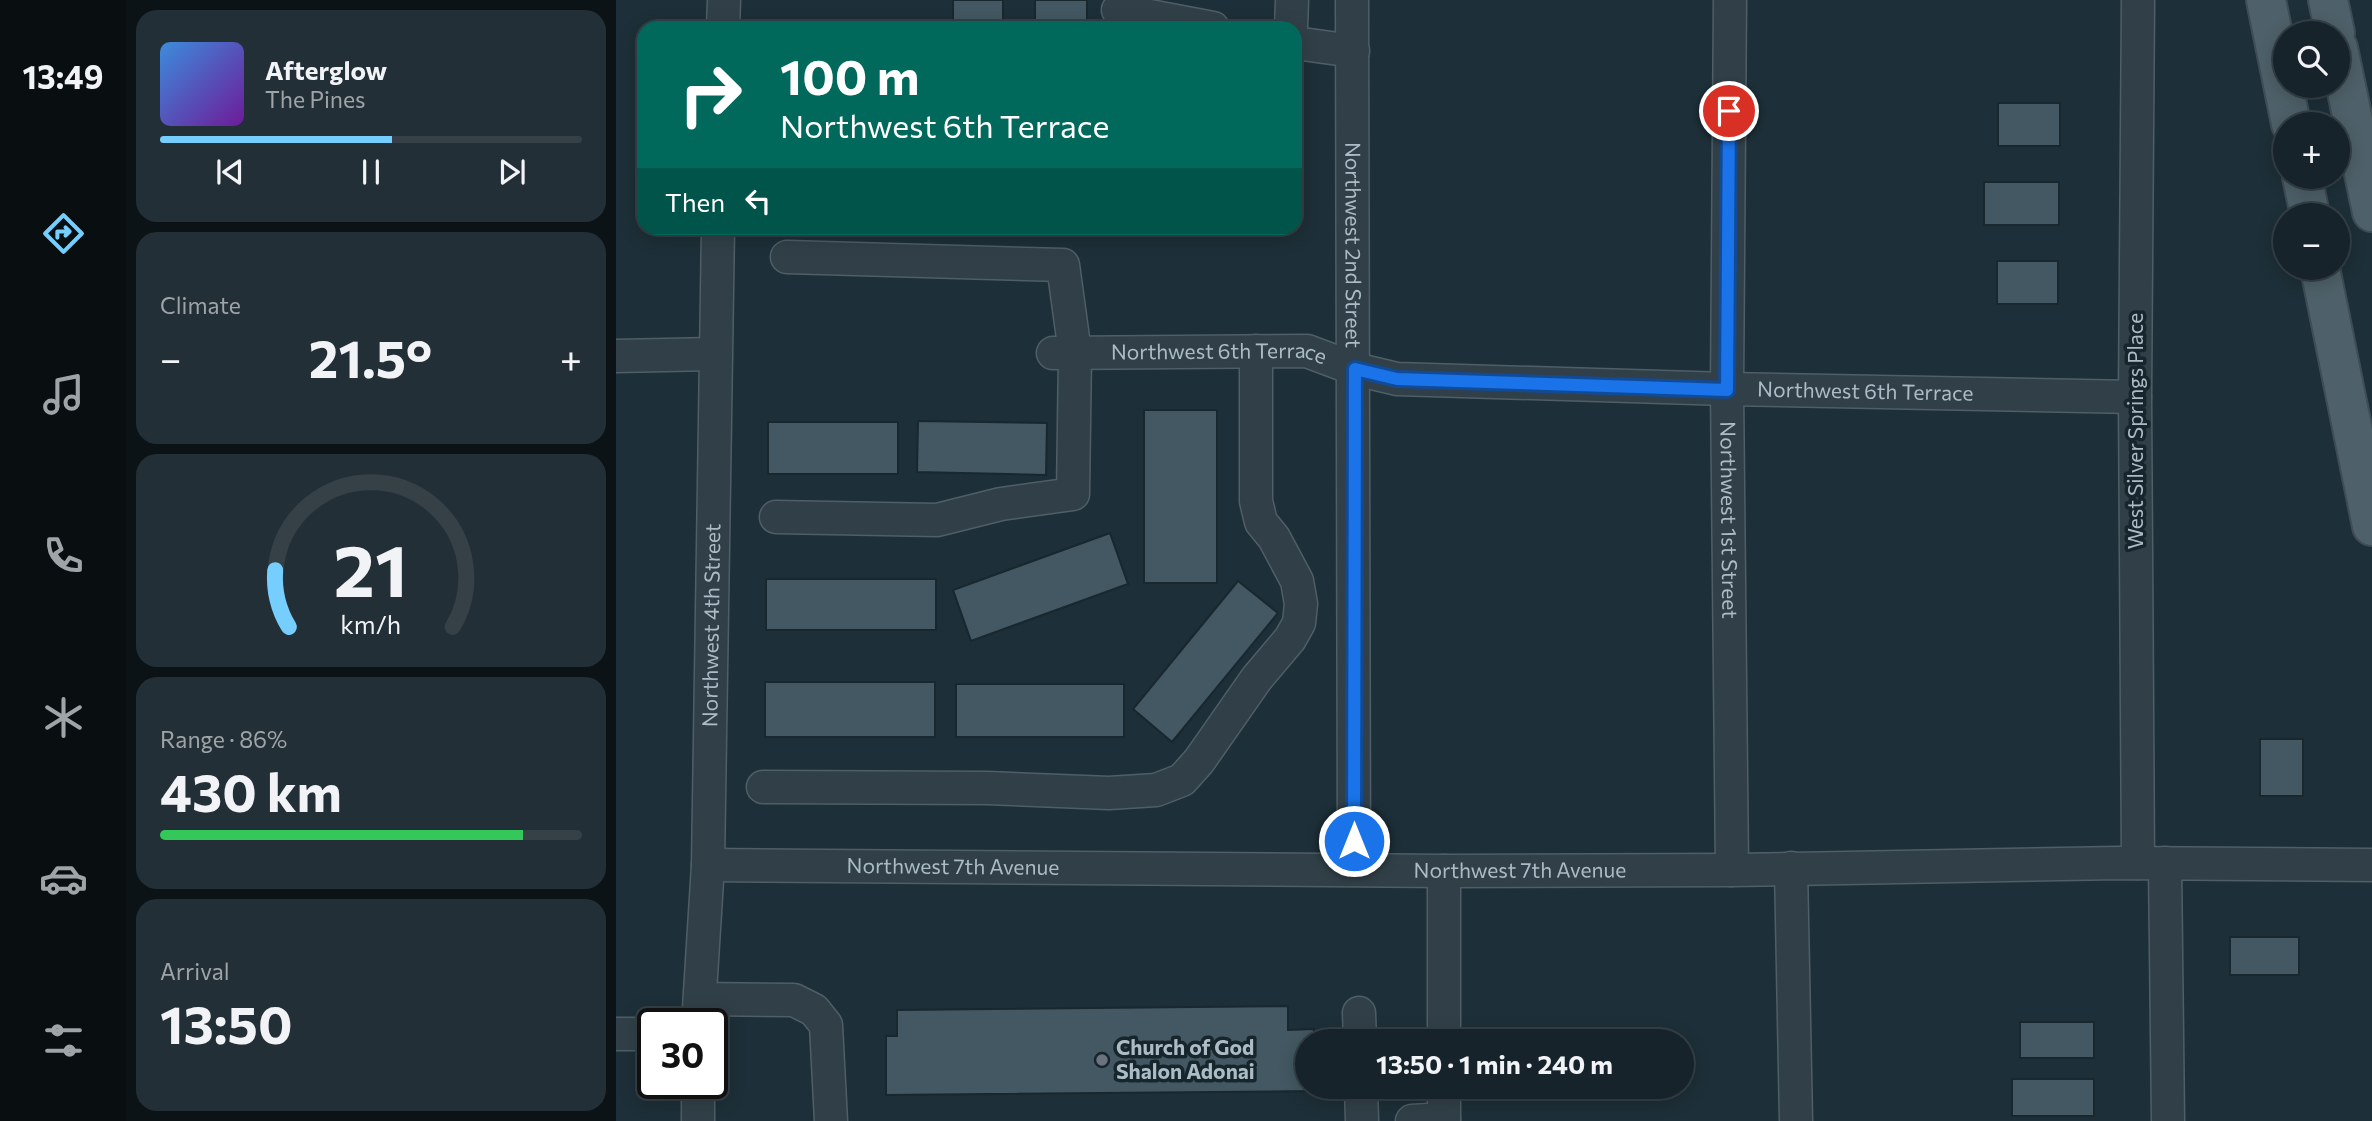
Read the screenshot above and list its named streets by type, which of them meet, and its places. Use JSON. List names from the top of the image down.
{
  "streets": {
    "street": [
      "Northwest 2nd Street",
      "Northwest 6th Terrace",
      "West Silver Springs Place",
      "Northwest 1st Street",
      "Northwest 4th Street",
      "Northwest 7th Avenue"
    ]
  },
  "crossings": [
    ["Northwest 2nd Street", "Northwest 6th Terrace"],
    ["Northwest 2nd Street", "Northwest 7th Avenue"],
    ["Northwest 6th Terrace", "West Silver Springs Place"],
    ["Northwest 6th Terrace", "Northwest 1st Street"],
    ["West Silver Springs Place", "Northwest 7th Avenue"],
    ["Northwest 1st Street", "Northwest 7th Avenue"],
    ["Northwest 4th Street", "Northwest 7th Avenue"]
  ],
  "places": ["Church of God Shalon Adonai"],
  "page": {
    "tabs": "13:49",
    "map_buttons": ["+", "−"],
    "turn": ["100 m", "Northwest 6th Terrace"],
    "song": ["Afterglow", "The Pines"],
    "then": "Then",
    "tile": [
      "Climate",
      ["Range · 86%", "430 km"],
      ["Arrival", "13:50"]
    ],
    "heat": ["−", "21.5°", "+"],
    "limit": "30",
    "trip": "13:50 · 1 min · 240 m",
    "gauge": ["21", "km/h"]
  }
}
